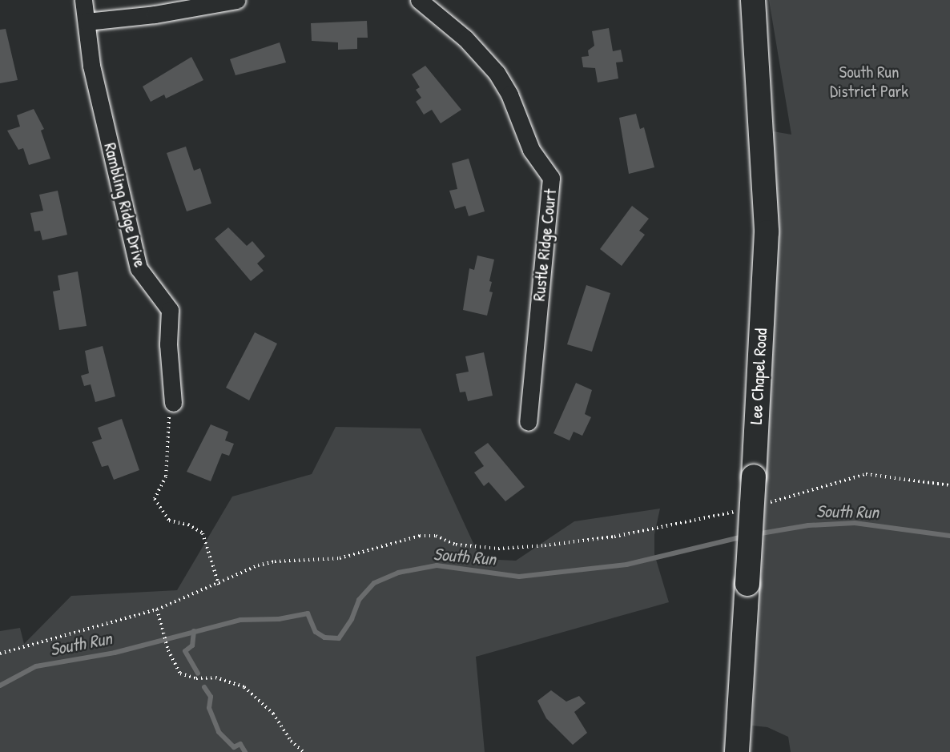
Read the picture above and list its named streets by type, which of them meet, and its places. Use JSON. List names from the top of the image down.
{
  "streets": {
    "main road": ["Lee Chapel Road"],
    "street": ["Rambling Ridge Drive", "Rustle Ridge Court"]
  },
  "water": ["South Run"],
  "parks": ["South Run District Park"]
}
